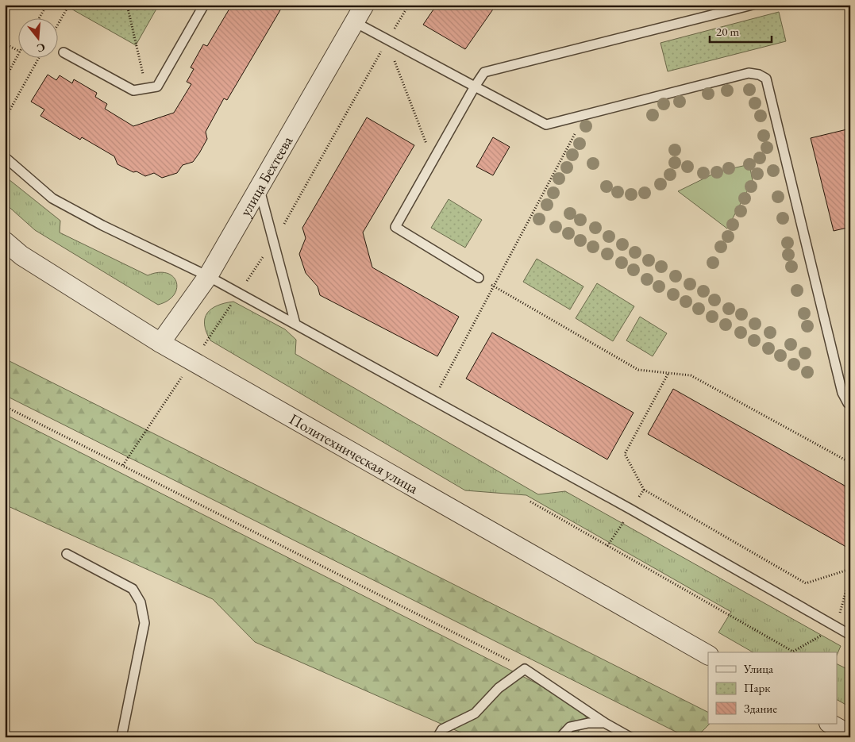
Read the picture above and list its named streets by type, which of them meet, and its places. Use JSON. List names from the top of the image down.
{
  "streets": {
    "street": ["улица Бехтеева", "Политехническая улица"]
  },
  "crossings": [
    ["улица Бехтеева", "Политехническая улица"]
  ],
  "legend": ["Улица", "Парк", "Здание"],
  "scale_bar": "20 m",
  "north": "bottom"
}
